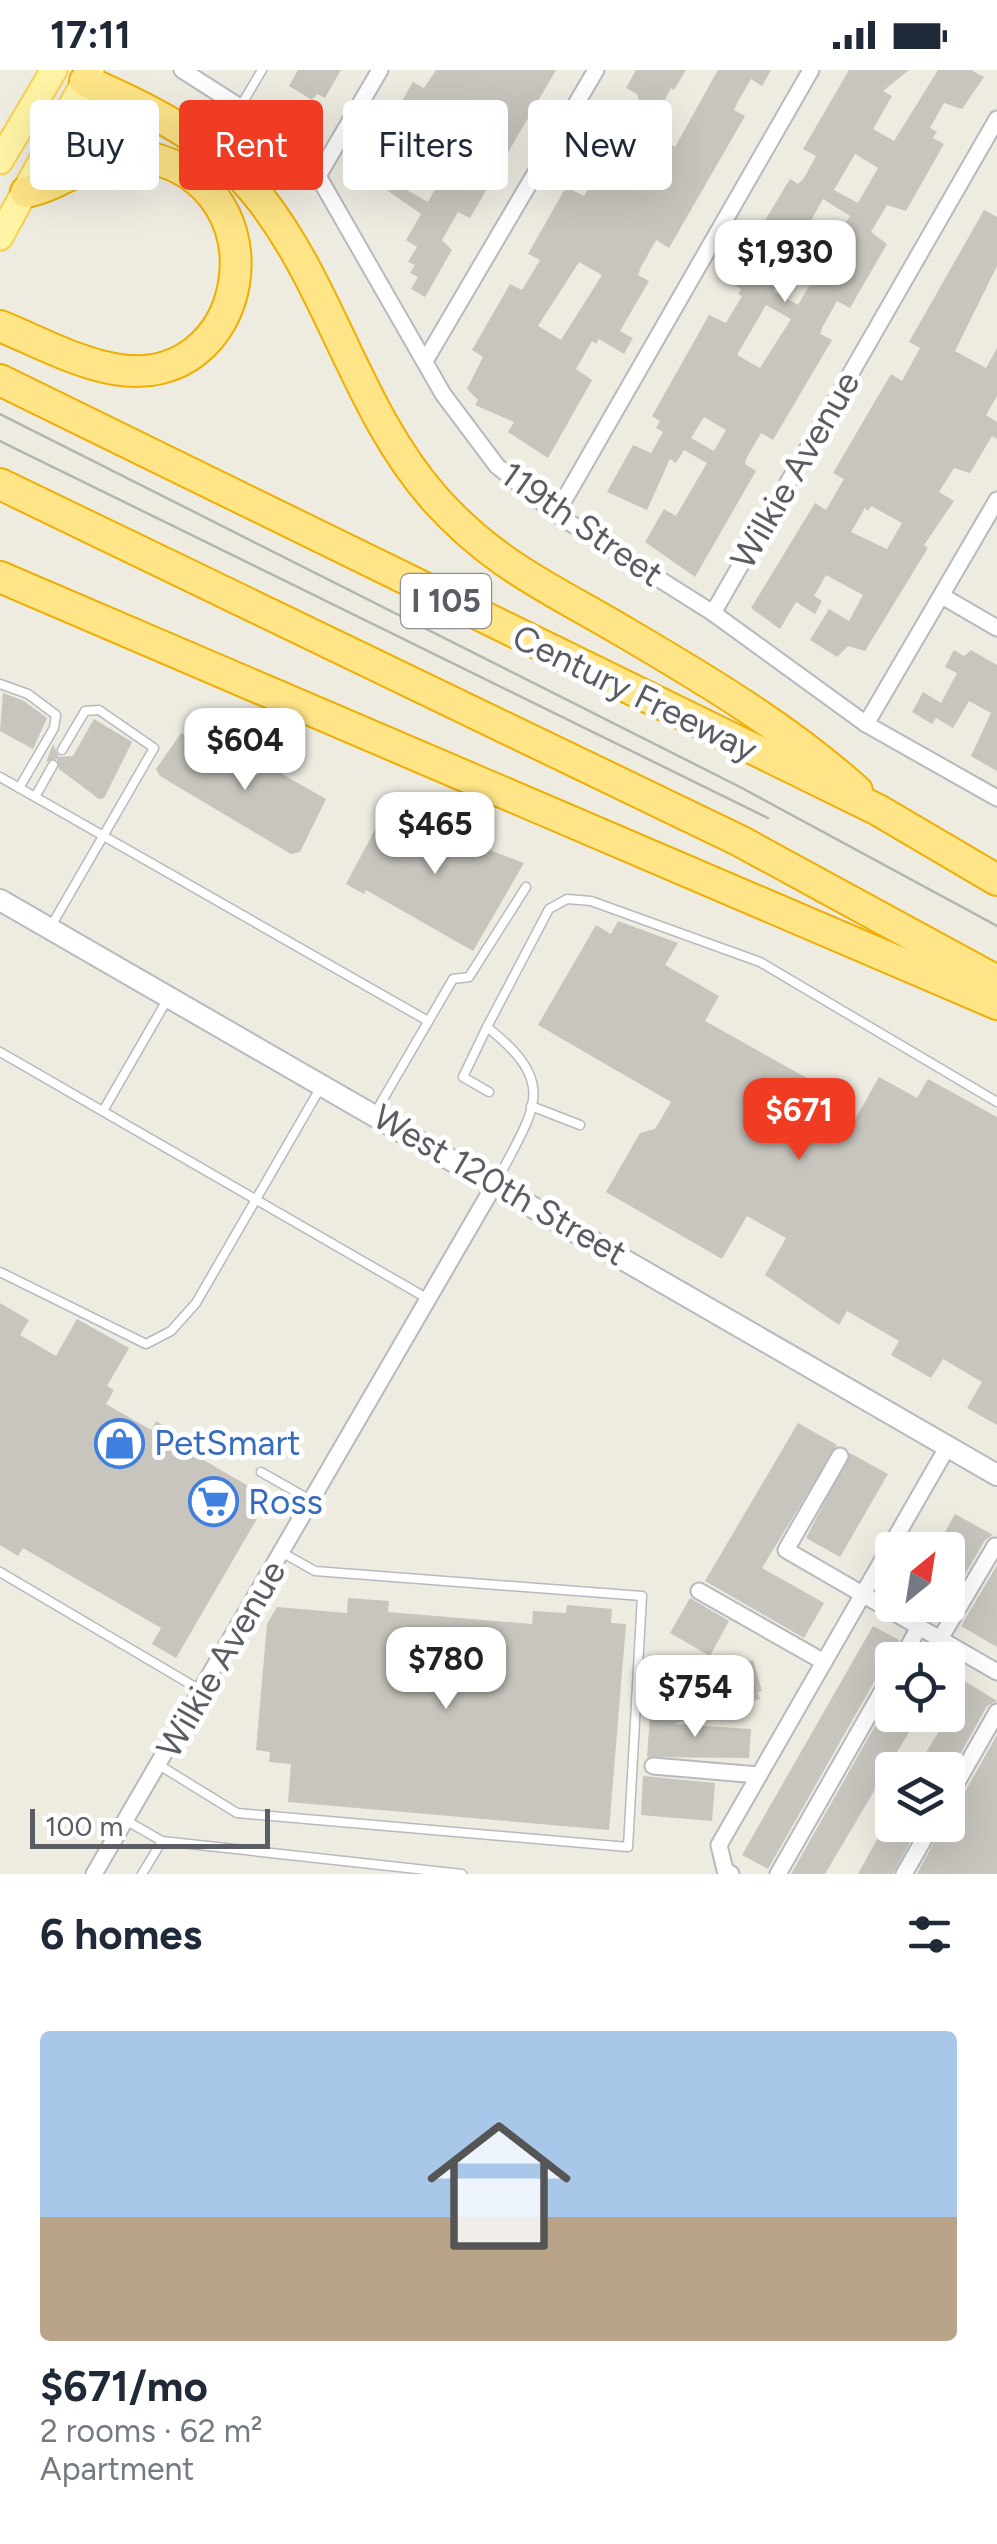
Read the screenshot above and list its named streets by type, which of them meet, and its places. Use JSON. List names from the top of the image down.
{
  "streets": {
    "highway": ["I 105", "Century Freeway"],
    "street": ["Wilkie Avenue", "119th Street", "West 120th Street"]
  },
  "crossings": [
    ["Wilkie Avenue", "119th Street"],
    ["Wilkie Avenue", "West 120th Street"]
  ],
  "places": {
    "shop": ["PetSmart"],
    "supermarket": ["Ross"]
  },
  "scale_bar": "100 m",
  "north": "top right",
  "page": {
    "status": "17:11",
    "chip": [
      "Buy",
      "Rent",
      "Filters",
      "New"
    ],
    "price": [
      "$1,930",
      "$604",
      "$465",
      "$671",
      "$780",
      "$754"
    ],
    "scale": "100 m",
    "heading": "6 homes",
    "list": [
      {
        "name": "$671/mo",
        "note": "2 rooms · 62 m² · Apartment"
      }
    ]
  }
}
